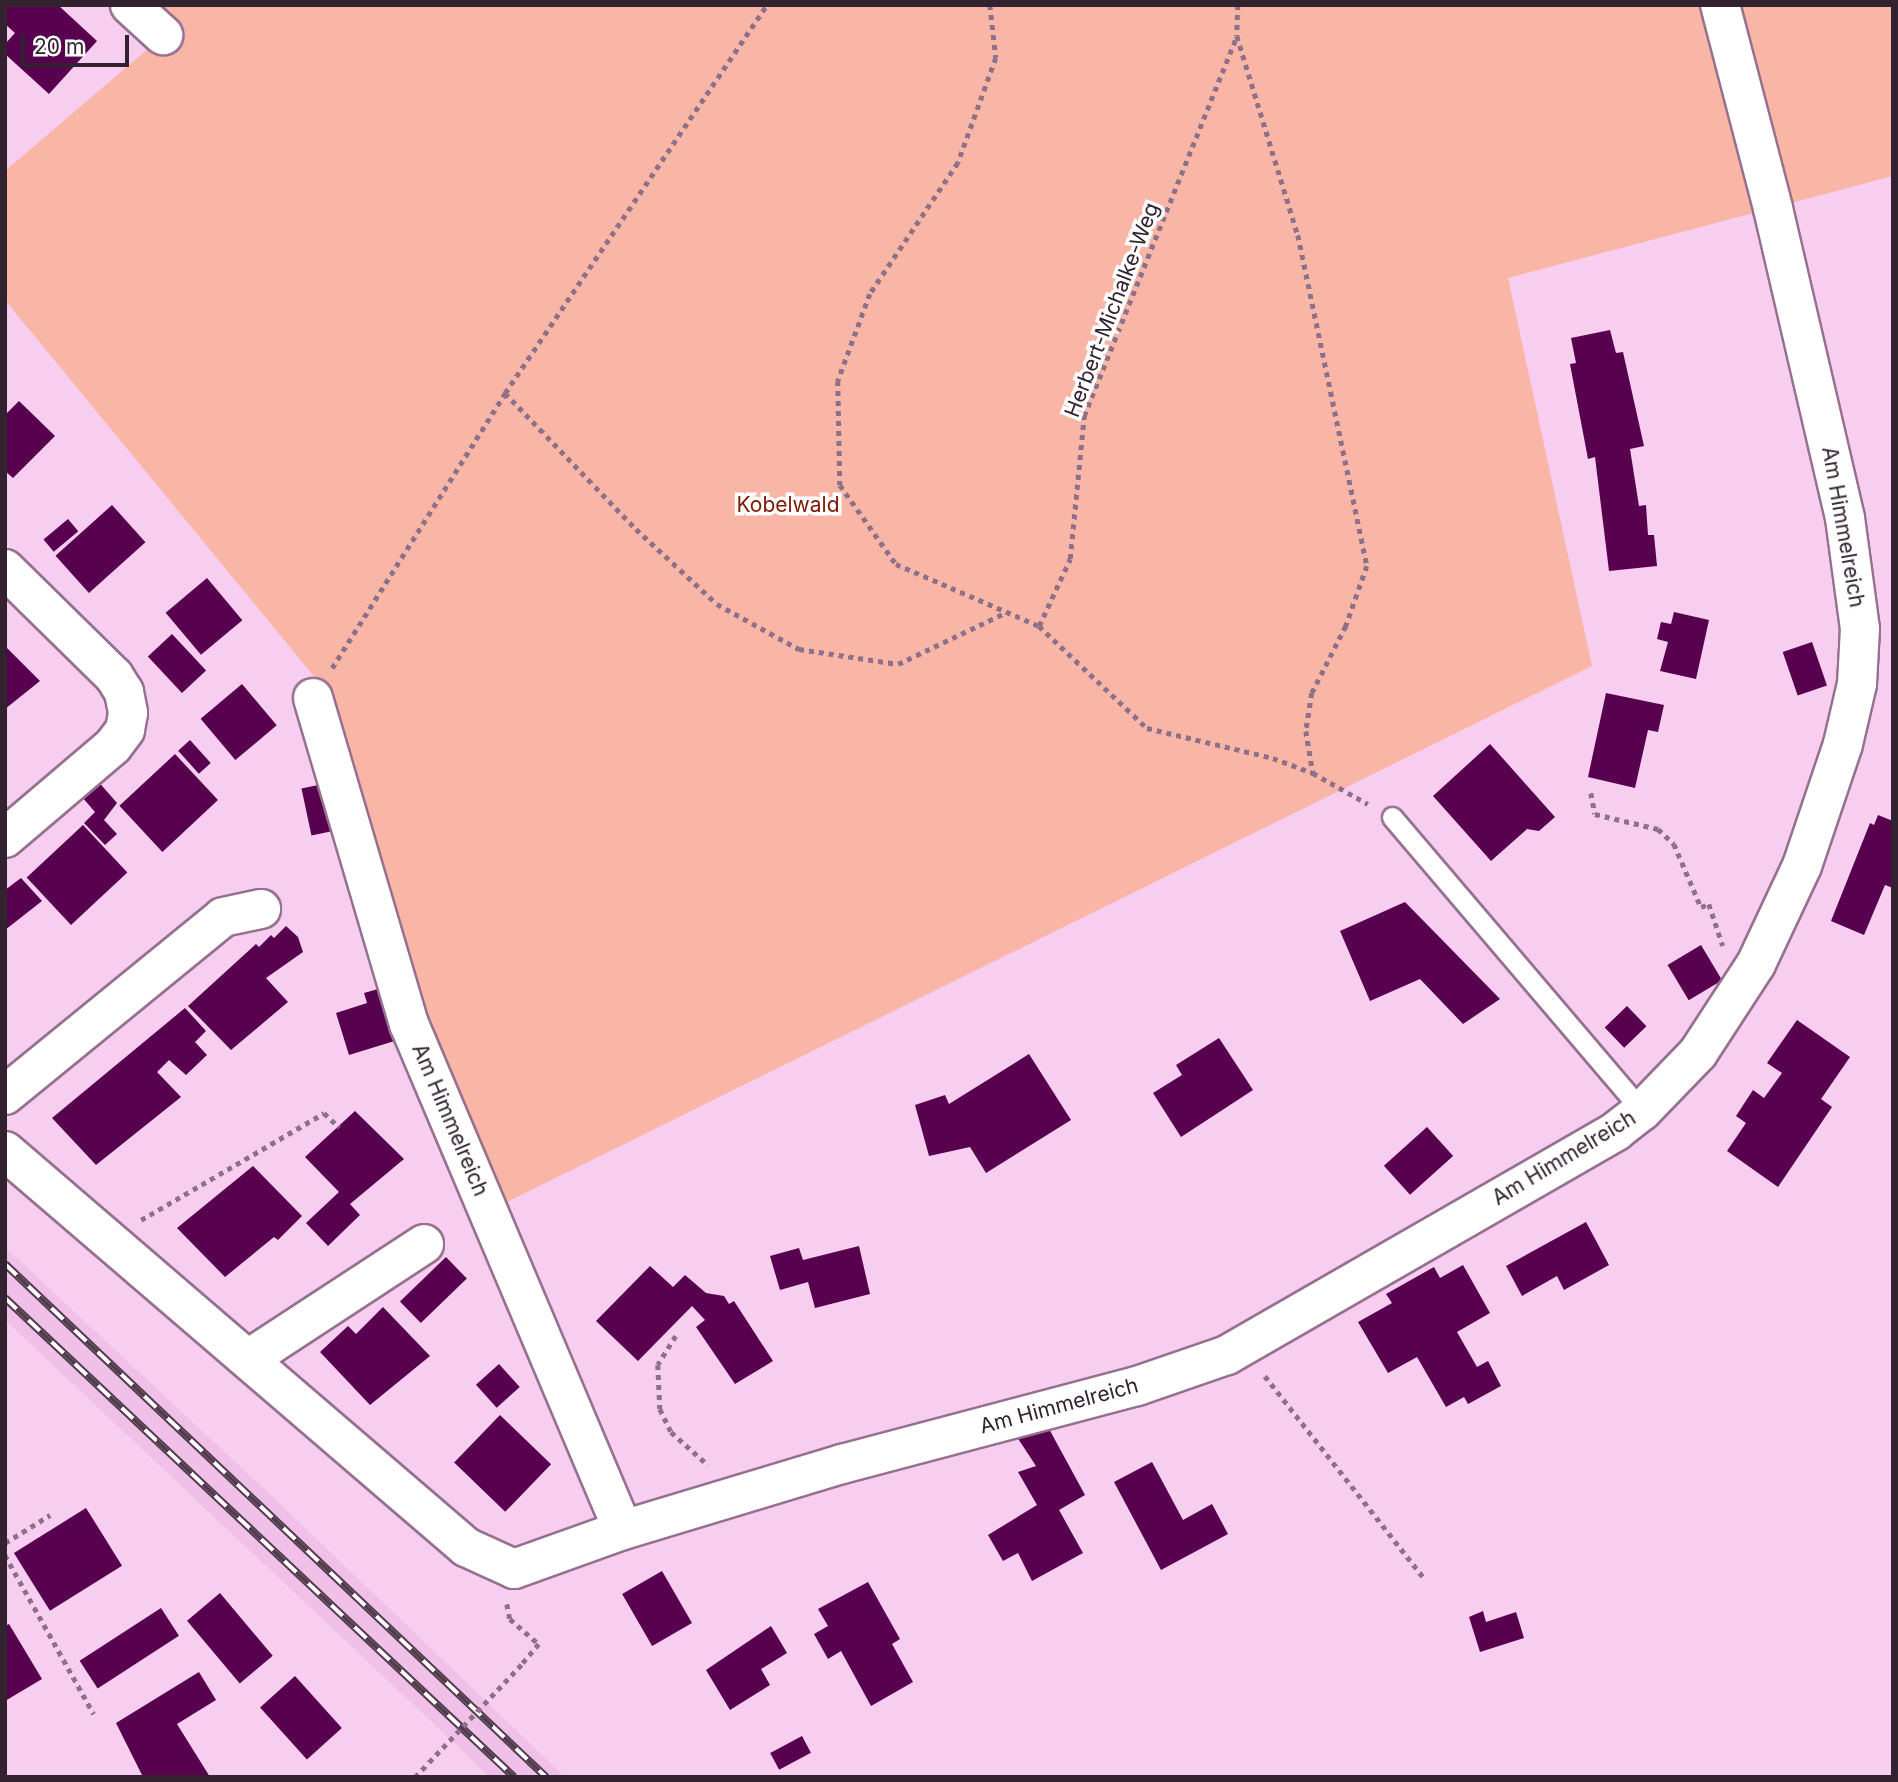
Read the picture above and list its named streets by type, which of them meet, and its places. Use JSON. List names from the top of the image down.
{
  "streets": {
    "street": ["Am Himmelreich"],
    "path": ["Herbert-Michalke-Weg"]
  },
  "parks": ["Kobelwald"],
  "scale_bar": "20 m"
}
